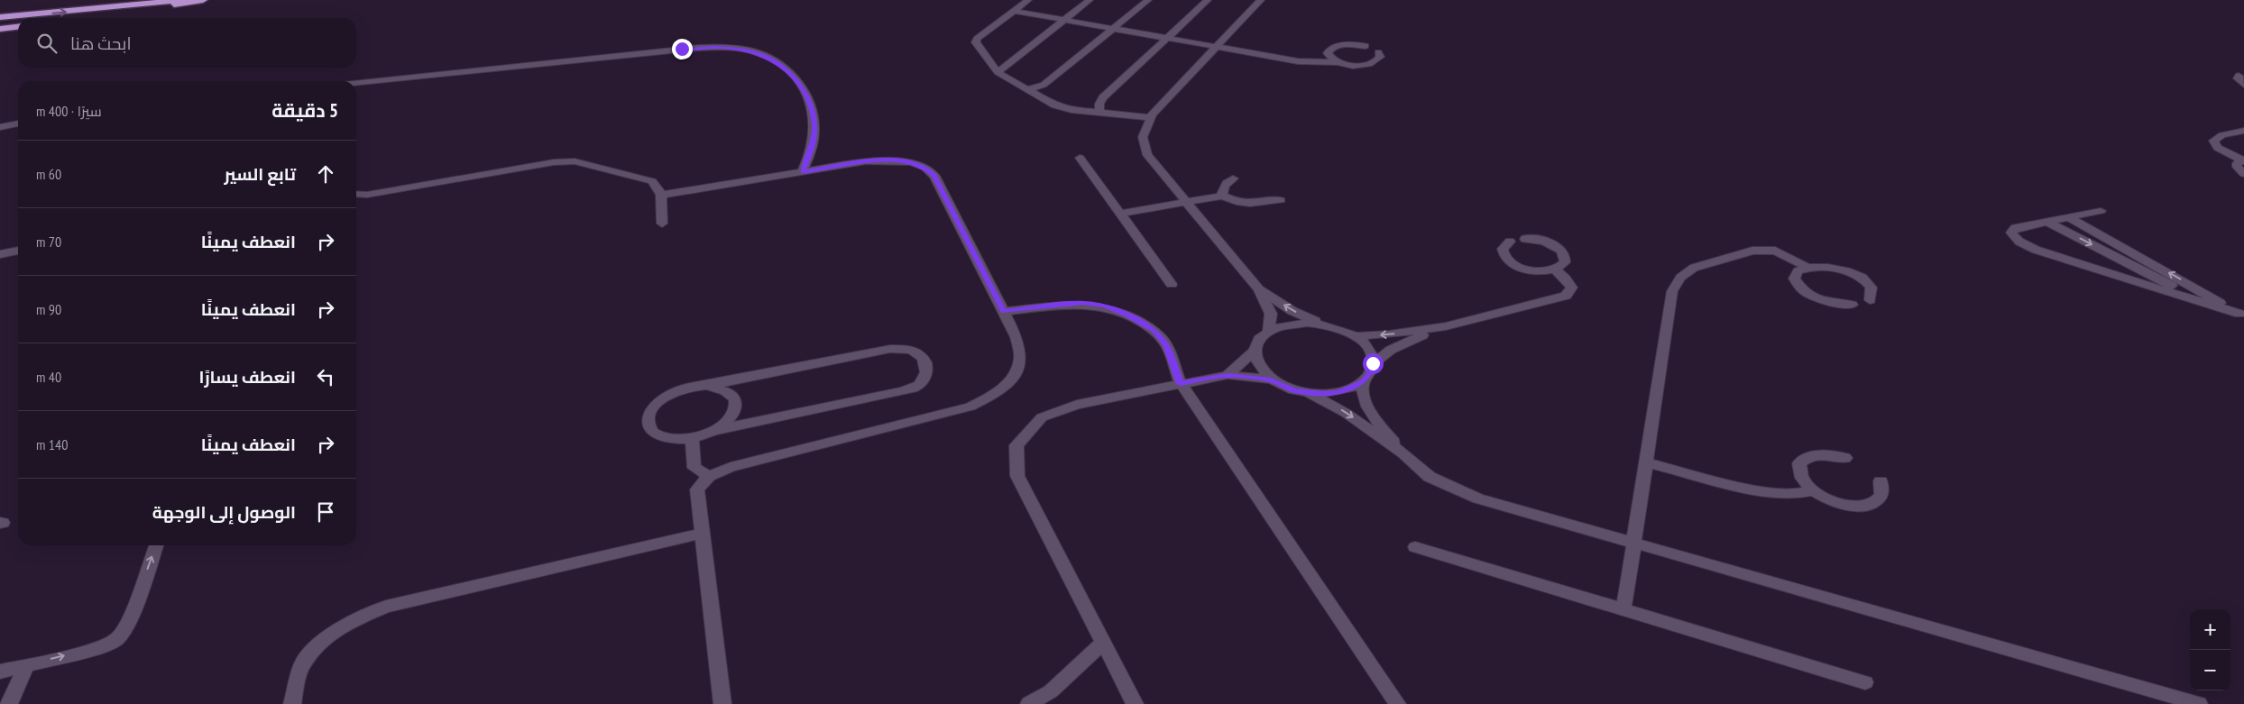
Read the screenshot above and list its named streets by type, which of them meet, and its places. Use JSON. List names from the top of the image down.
{
  "page": {
    "search": "ابحث هنا",
    "heading": ["5 دقيقة", "سيرًا · 400 m"],
    "list": [
      ["تابع السير", "60 m"],
      ["انعطف يمينًا", "70 m"],
      ["انعطف يمينًا", "90 m"],
      ["انعطف يسارًا", "40 m"],
      ["انعطف يمينًا", "140 m"],
      "الوصول إلى الوجهة"
    ],
    "map_buttons": ["+", "−"]
  }
}
